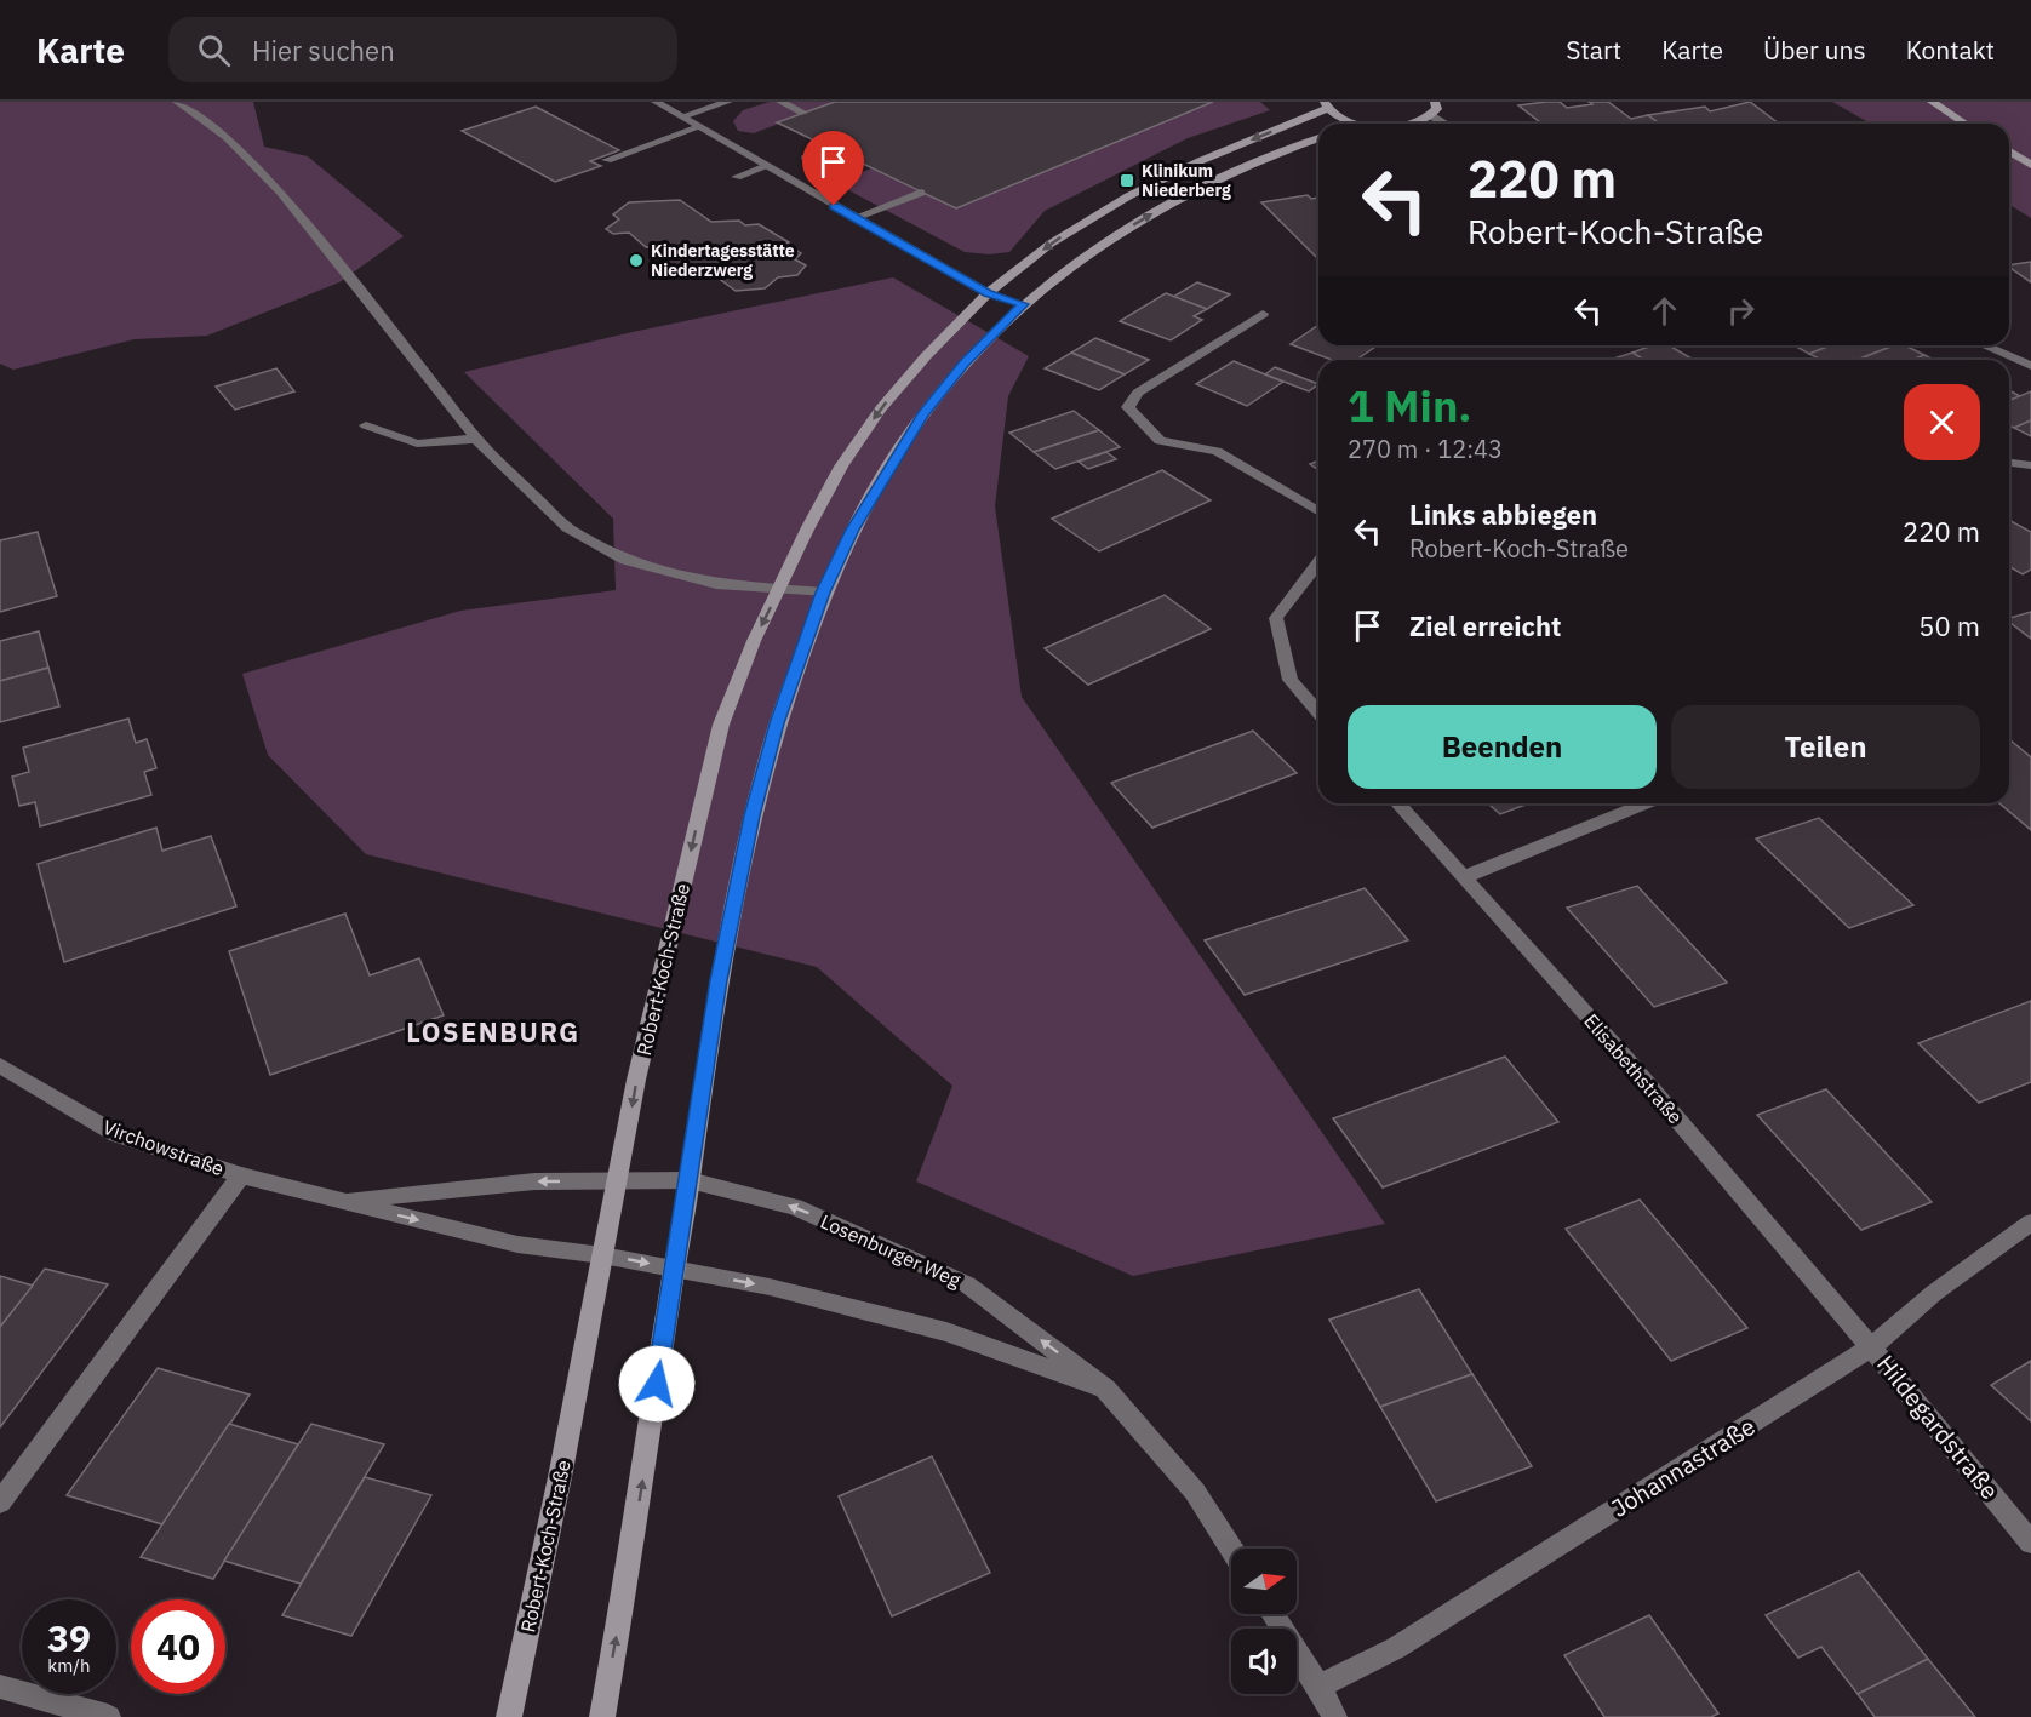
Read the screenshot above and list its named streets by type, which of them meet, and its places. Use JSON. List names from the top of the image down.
{
  "streets": {
    "street": [
      "Robert-Koch-Straße",
      "Elisabethstraße",
      "Virchowstraße",
      "Losenburger Weg",
      "Hildegardstraße",
      "Johannastraße"
    ]
  },
  "crossings": [
    ["Robert-Koch-Straße", "Virchowstraße"],
    ["Elisabethstraße", "Hildegardstraße"],
    ["Elisabethstraße", "Johannastraße"],
    ["Virchowstraße", "Losenburger Weg"],
    ["Hildegardstraße", "Johannastraße"]
  ],
  "districts": ["LOSENBURG"],
  "places": {
    "transit": ["Klinikum Niederberg"],
    "other": ["Kindertagesstätte Niederzwerg"]
  },
  "north": "right",
  "page": {
    "header": "Karte",
    "search": "Hier suchen",
    "nav": [
      "Start",
      "Karte",
      "Über uns",
      "Kontakt"
    ],
    "turn": ["220 m", "Robert-Koch-Straße"],
    "heading": ["1 Min.", "270 m · 12:43"],
    "list": [
      {
        "name": "Links abbiegen",
        "note": "Robert-Koch-Straße",
        "value": "220 m"
      },
      {
        "name": "Ziel erreicht",
        "value": "50 m"
      }
    ],
    "buttons": ["Beenden", "Teilen"],
    "speed": "39 km/h",
    "limit": "40"
  }
}
